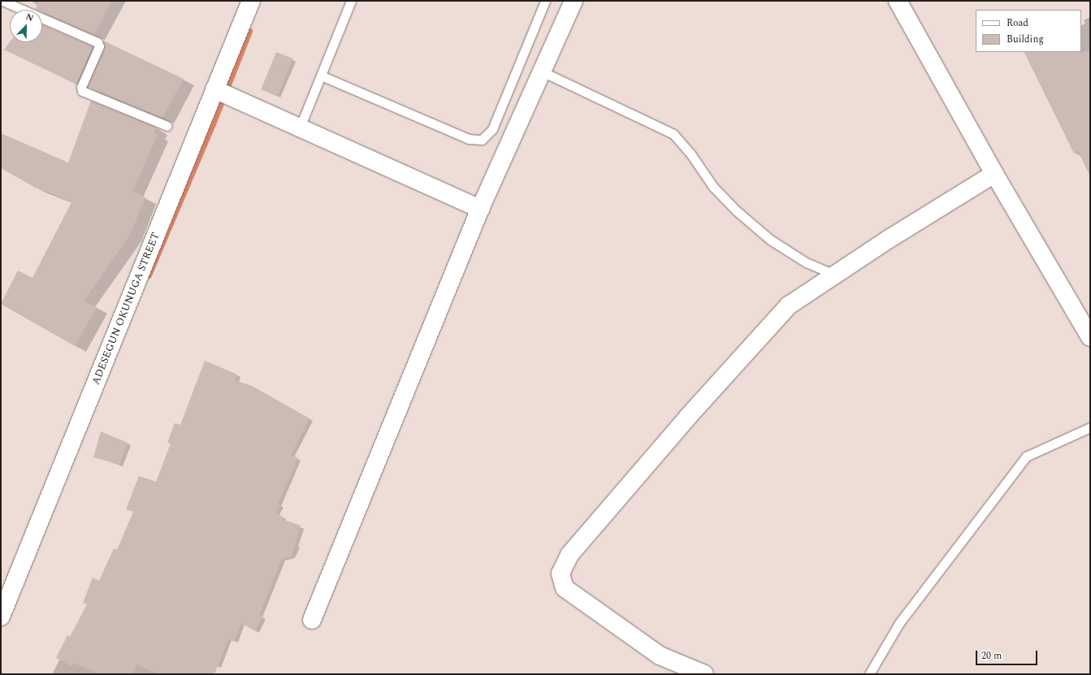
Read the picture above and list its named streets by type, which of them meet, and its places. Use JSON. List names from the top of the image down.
{
  "streets": {
    "street": ["ADESEGUN OKUNUGA STREET"]
  },
  "legend": ["Road", "Building"],
  "scale_bar": "20 m",
  "north": "top right"
}
